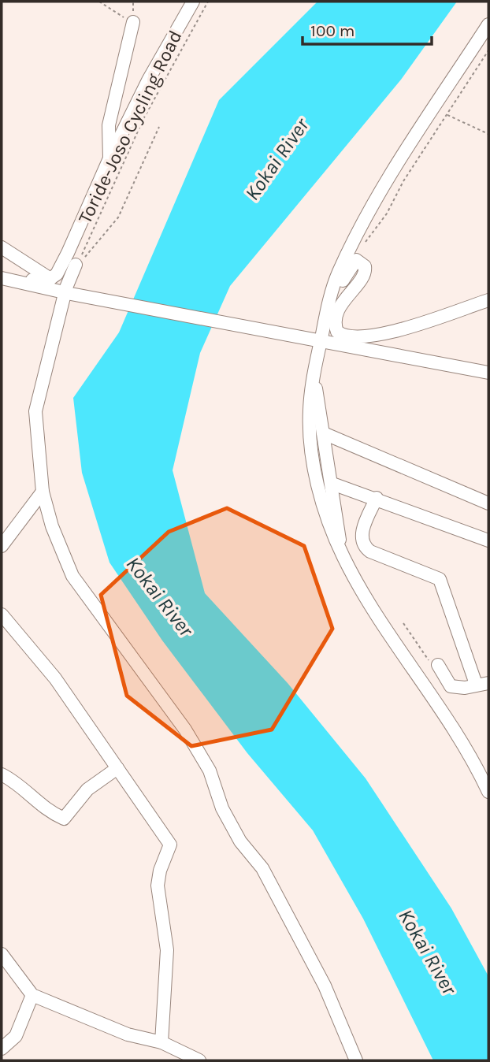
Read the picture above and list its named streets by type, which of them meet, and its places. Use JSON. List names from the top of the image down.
{
  "streets": {
    "path": ["Toride-Joso Cycling Road"]
  },
  "water": ["Kokai River"],
  "scale_bar": "100 m"
}
